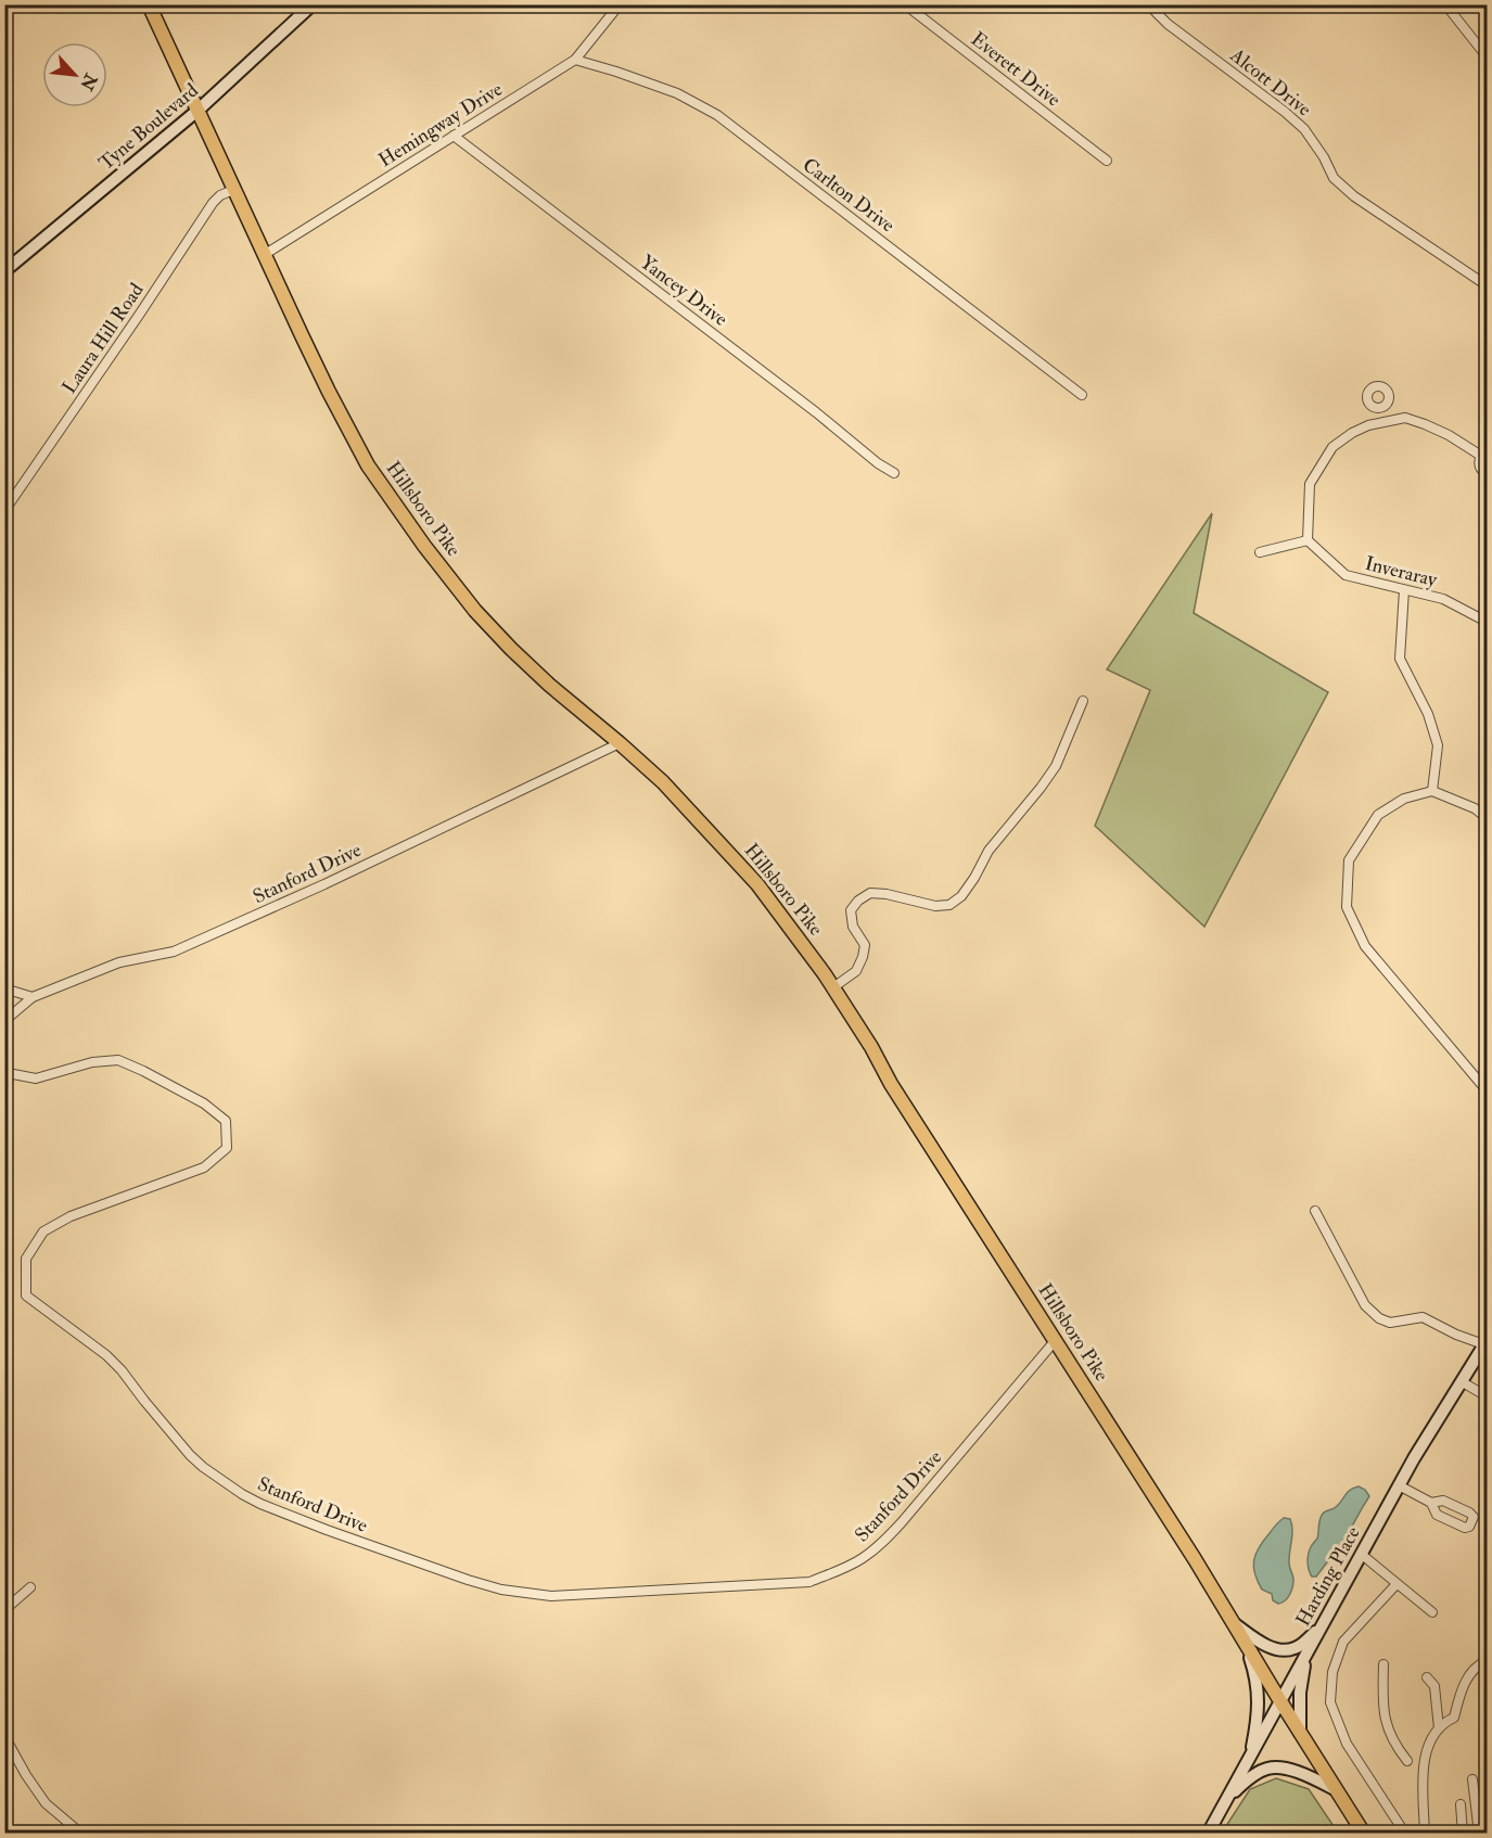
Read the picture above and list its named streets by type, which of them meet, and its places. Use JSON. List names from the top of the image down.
{
  "streets": {
    "main road": ["Tyne Boulevard", "Hillsboro Pike", "Harding Place"],
    "street": [
      "Everett Drive",
      "Alcott Drive",
      "Hemingway Drive",
      "Carlton Drive",
      "Yancey Drive",
      "Laura Hill Road",
      "Inveraray",
      "Stanford Drive"
    ]
  },
  "crossings": [
    ["Hemingway Drive", "Carlton Drive"],
    ["Hemingway Drive", "Yancey Drive"],
    ["Hemingway Drive", "Hillsboro Pike"],
    ["Tyne Boulevard", "Hillsboro Pike"],
    ["Laura Hill Road", "Hillsboro Pike"],
    ["Hillsboro Pike", "Stanford Drive"],
    ["Hillsboro Pike", "Harding Place"]
  ],
  "north": "bottom right"
}
